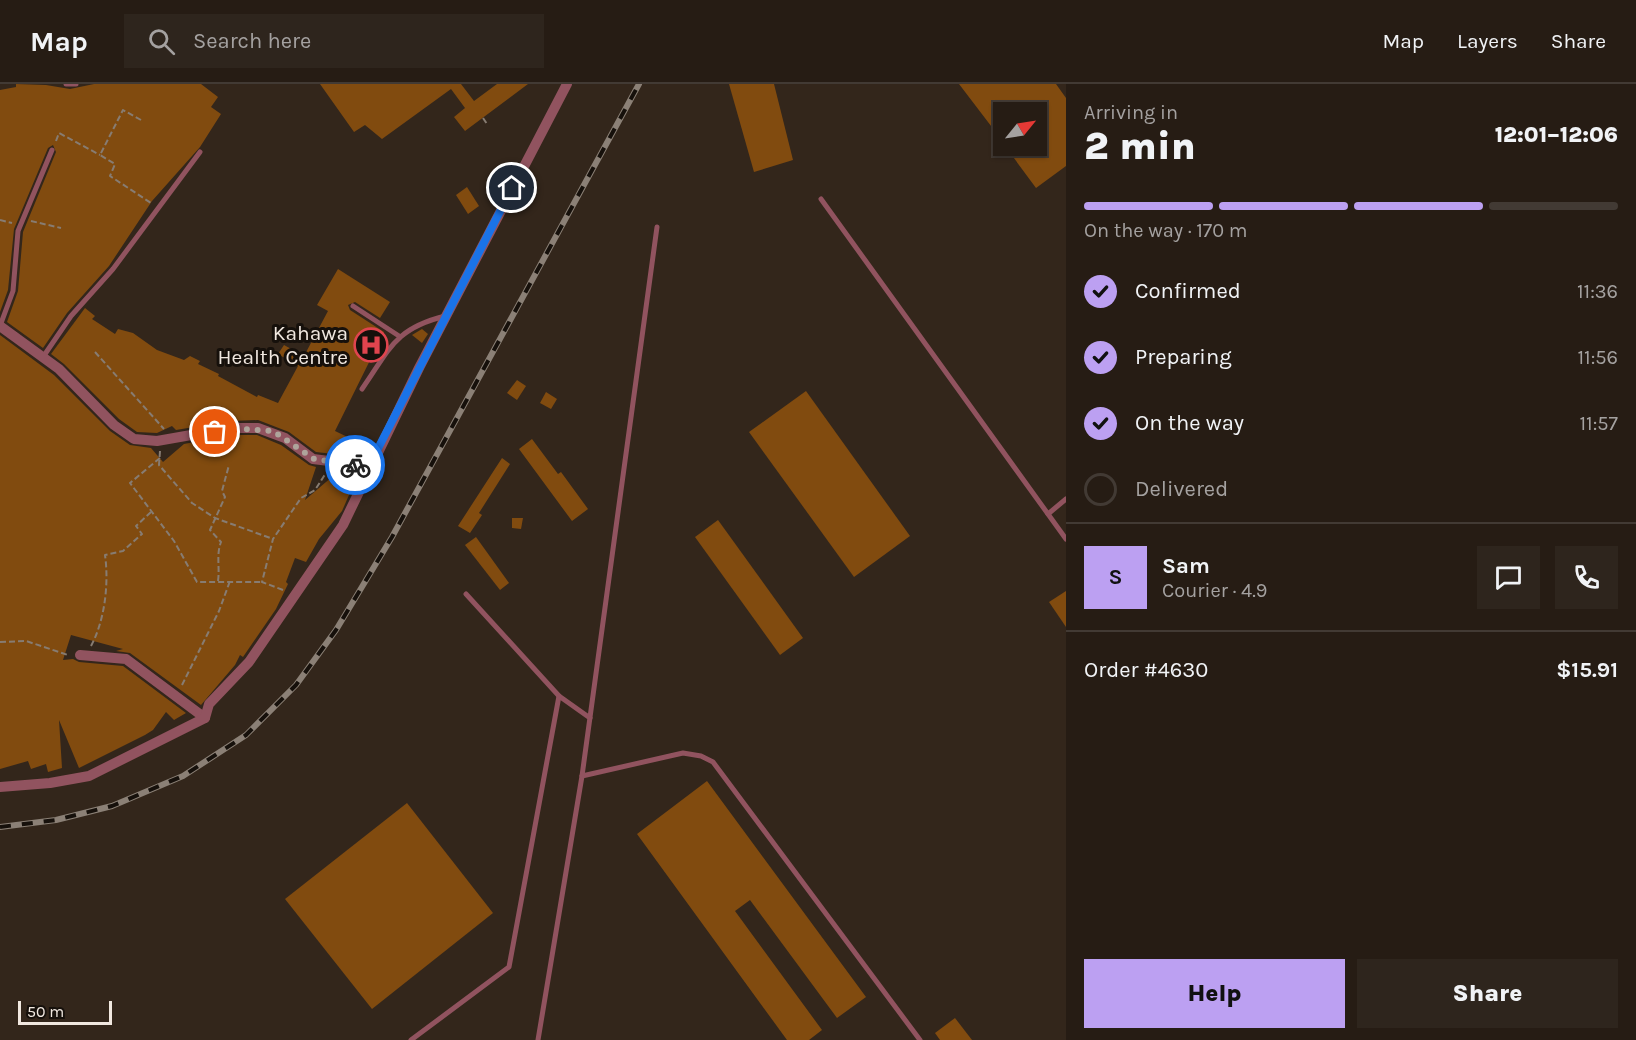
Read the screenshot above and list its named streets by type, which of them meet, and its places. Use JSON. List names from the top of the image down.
{
  "places": {
    "hospital": ["Kahawa Health Centre"]
  },
  "scale_bar": "50 m",
  "north": "top right",
  "page": {
    "header": "Map",
    "search": "Search here",
    "nav": ["Map", "Layers", "Share"],
    "heading": ["2 min", "Arriving in", "12:01–12:06"],
    "panel": [
      "Sam",
      "Courier · 4.9",
      "Order #4630",
      "$15.91"
    ],
    "bar": "On the way · 170 m",
    "list": [
      ["Confirmed", "11:36"],
      ["Preparing", "11:56"],
      ["On the way", "11:57"],
      "Delivered"
    ],
    "round": "S",
    "buttons": ["Help", "Share"],
    "scale": "50 m"
  }
}
